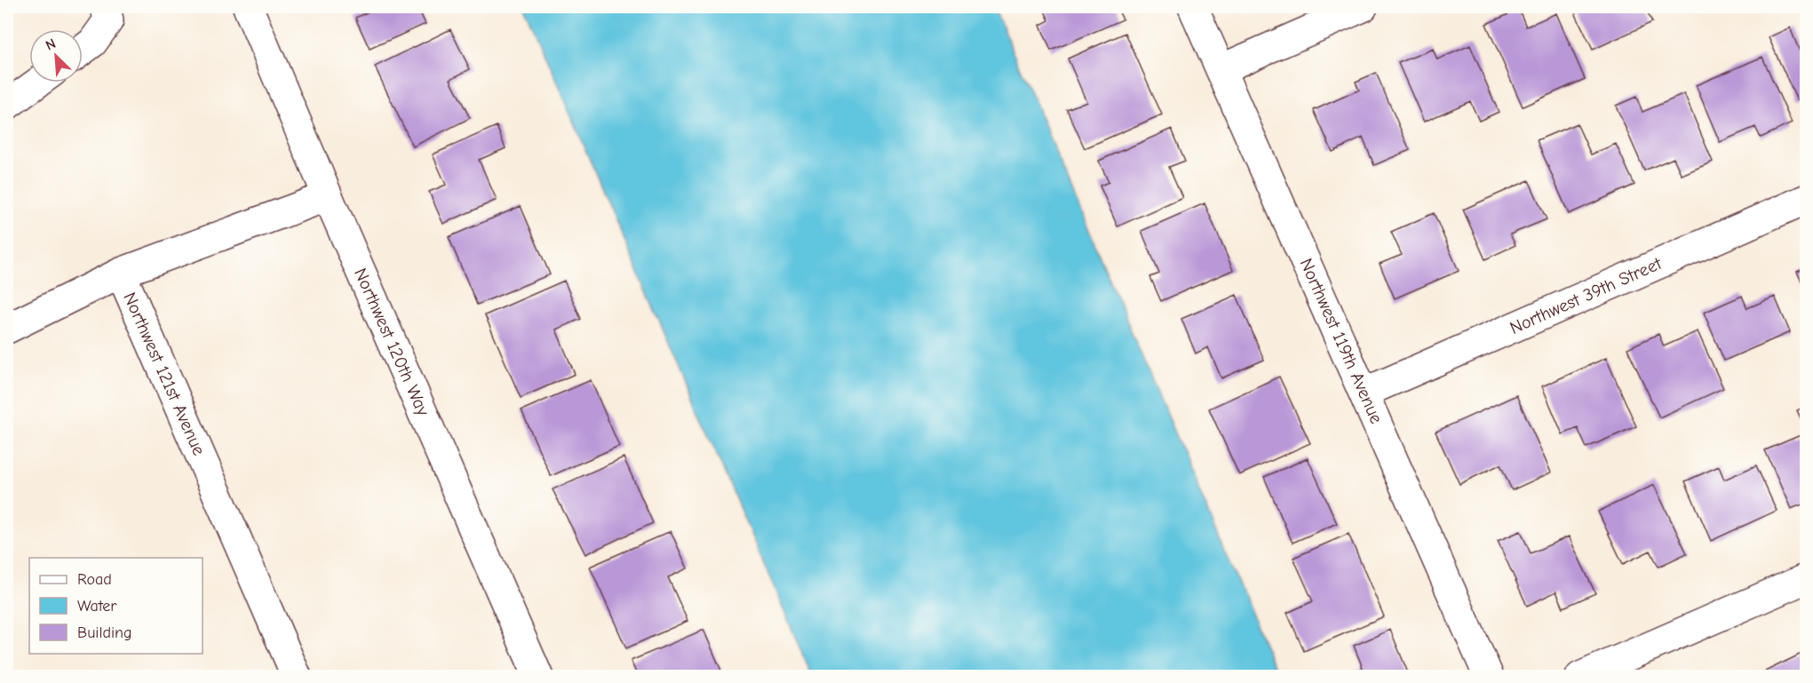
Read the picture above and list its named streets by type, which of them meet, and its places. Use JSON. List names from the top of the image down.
{
  "streets": {
    "street": [
      "Northwest 39th Street",
      "Northwest 119th Avenue",
      "Northwest 120th Way",
      "Northwest 121st Avenue"
    ]
  },
  "crossings": [
    ["Northwest 39th Street", "Northwest 119th Avenue"],
    ["Northwest 120th Way", "Northwest 121st Avenue"]
  ],
  "legend": ["Road", "Water", "Building"],
  "north": "top left"
}
